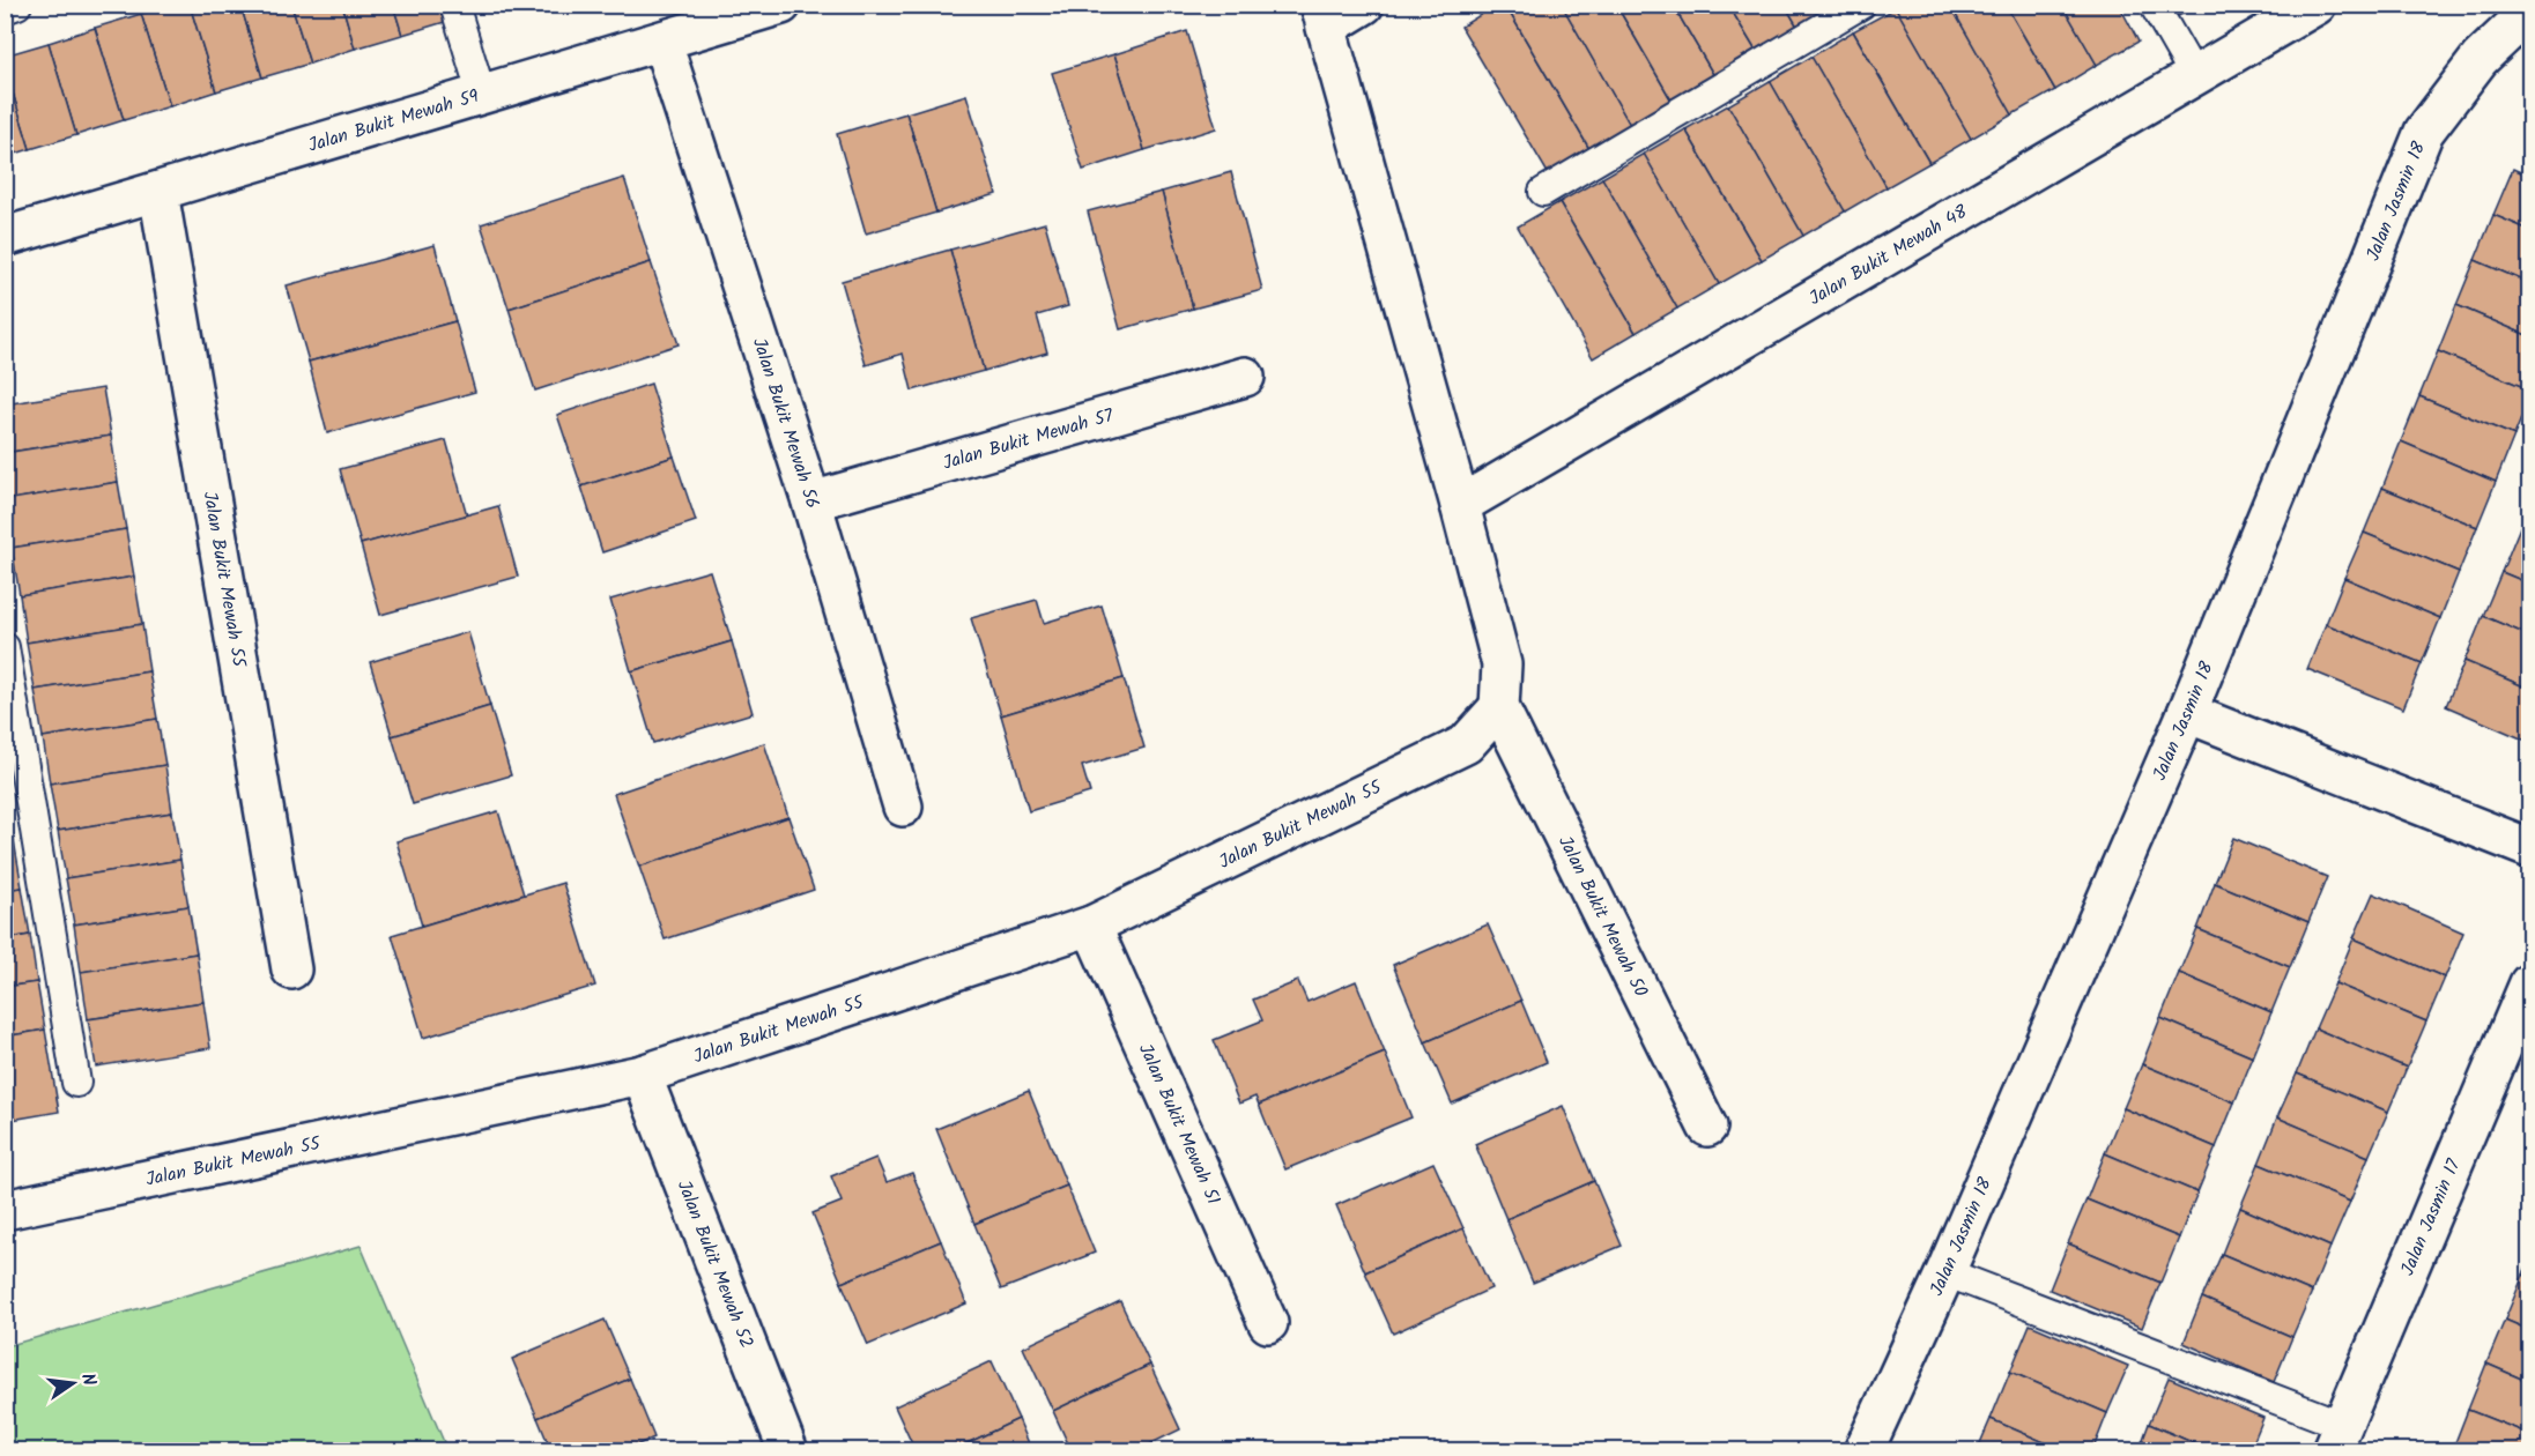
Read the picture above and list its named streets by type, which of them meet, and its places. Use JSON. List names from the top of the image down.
{
  "streets": {
    "street": [
      "Jalan Bukit Mewah 59",
      "Jalan Jasmin 18",
      "Jalan Bukit Mewah 48",
      "Jalan Bukit Mewah 56",
      "Jalan Bukit Mewah 57",
      "Jalan Bukit Mewah 55",
      "Jalan Bukit Mewah 50",
      "Jalan Bukit Mewah 51",
      "Jalan Jasmin 17",
      "Jalan Bukit Mewah 52"
    ]
  },
  "crossings": [
    ["Jalan Bukit Mewah 59", "Jalan Bukit Mewah 56"],
    ["Jalan Bukit Mewah 59", "Jalan Bukit Mewah 55"],
    ["Jalan Bukit Mewah 56", "Jalan Bukit Mewah 57"],
    ["Jalan Bukit Mewah 55", "Jalan Bukit Mewah 50"],
    ["Jalan Bukit Mewah 55", "Jalan Bukit Mewah 51"],
    ["Jalan Bukit Mewah 55", "Jalan Bukit Mewah 52"]
  ],
  "north": "right"
}
